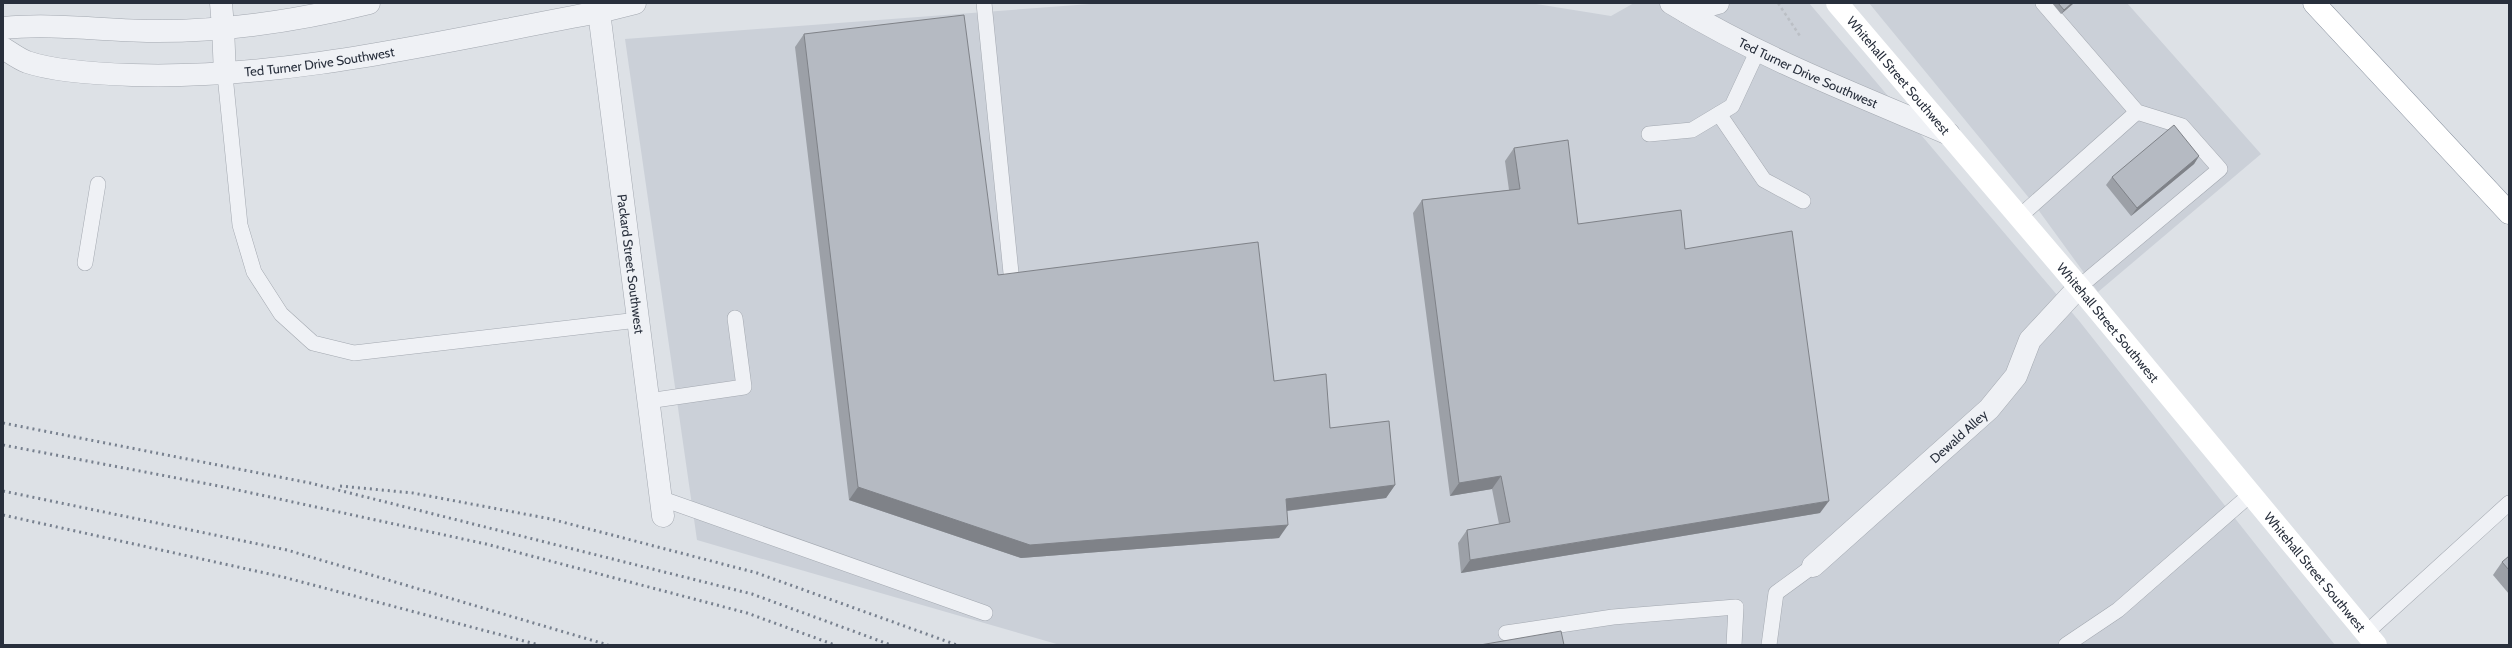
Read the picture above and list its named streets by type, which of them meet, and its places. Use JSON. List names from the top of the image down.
{
  "streets": {
    "main road": ["Whitehall Street Southwest"],
    "street": ["Ted Turner Drive Southwest", "Packard Street Southwest", "Dewald Alley"]
  },
  "crossings": [
    ["Ted Turner Drive Southwest", "Whitehall Street Southwest"],
    ["Ted Turner Drive Southwest", "Packard Street Southwest"],
    ["Whitehall Street Southwest", "Dewald Alley"]
  ]
}
